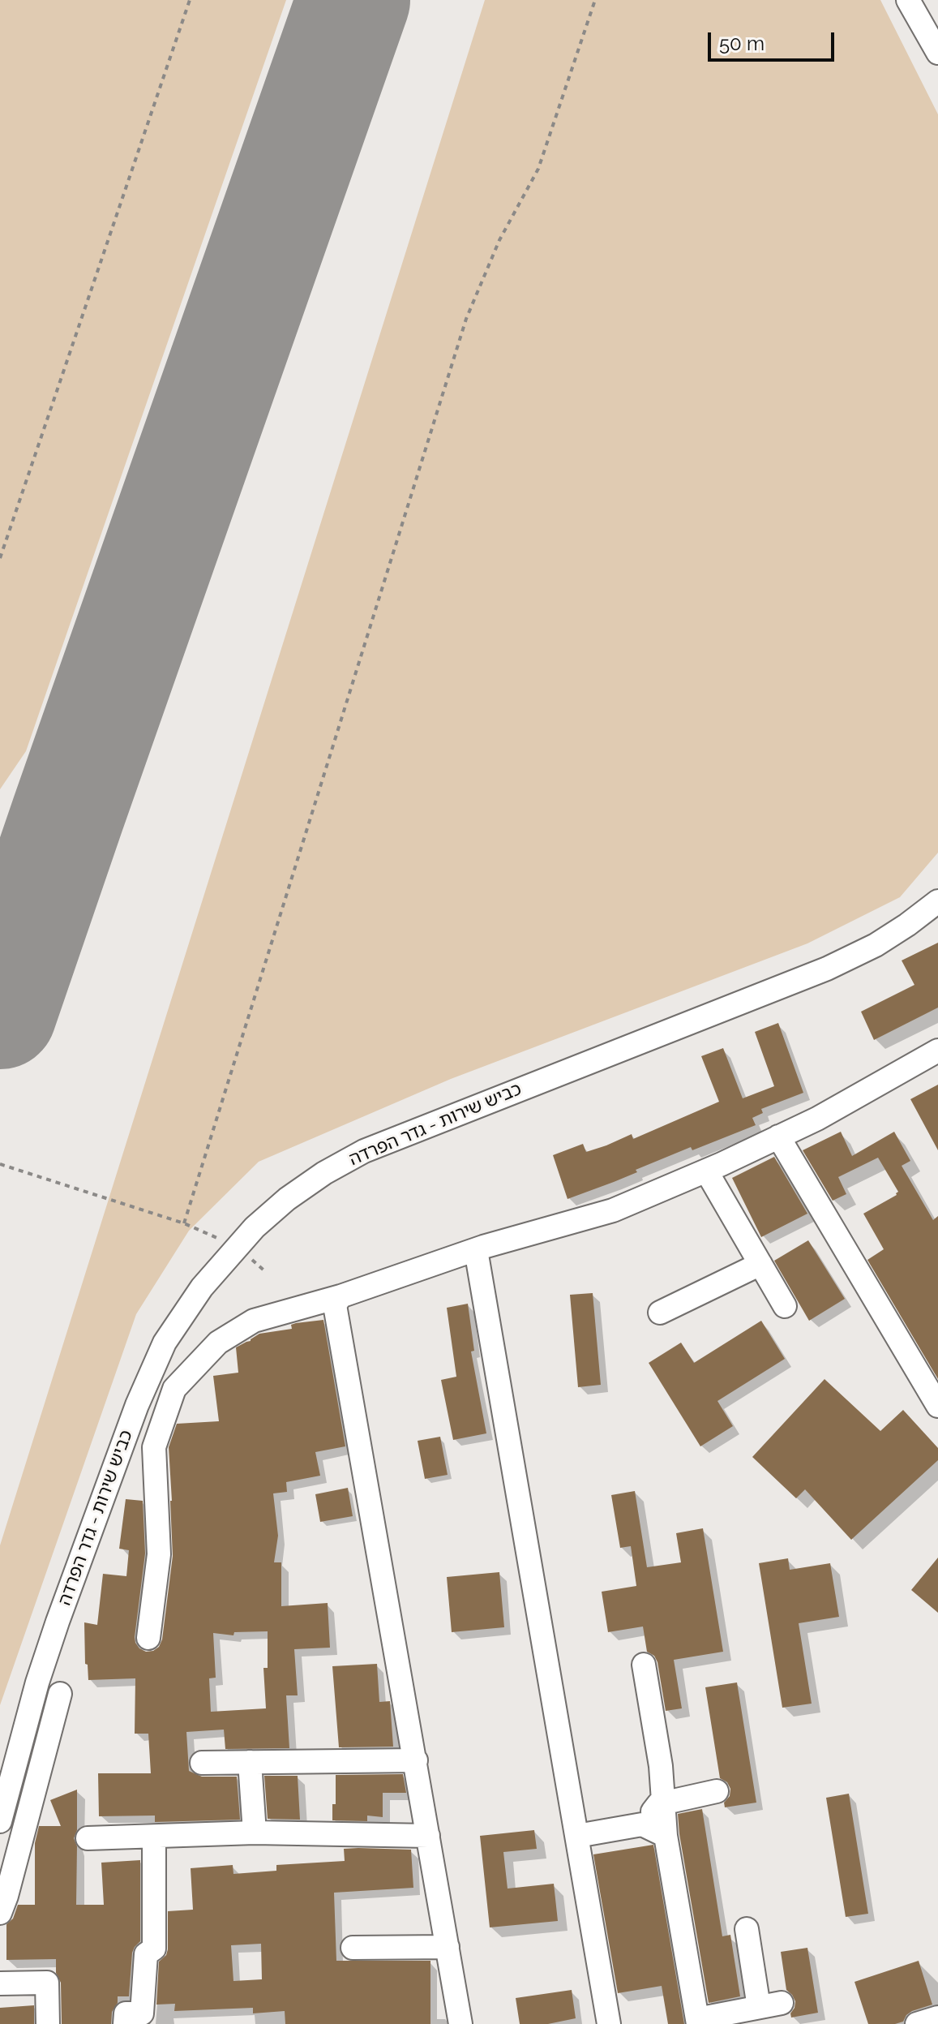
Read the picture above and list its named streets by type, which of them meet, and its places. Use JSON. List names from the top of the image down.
{
  "streets": {
    "street": ["כביש שירות - גדר הפרדה"]
  },
  "scale_bar": "50 m"
}
